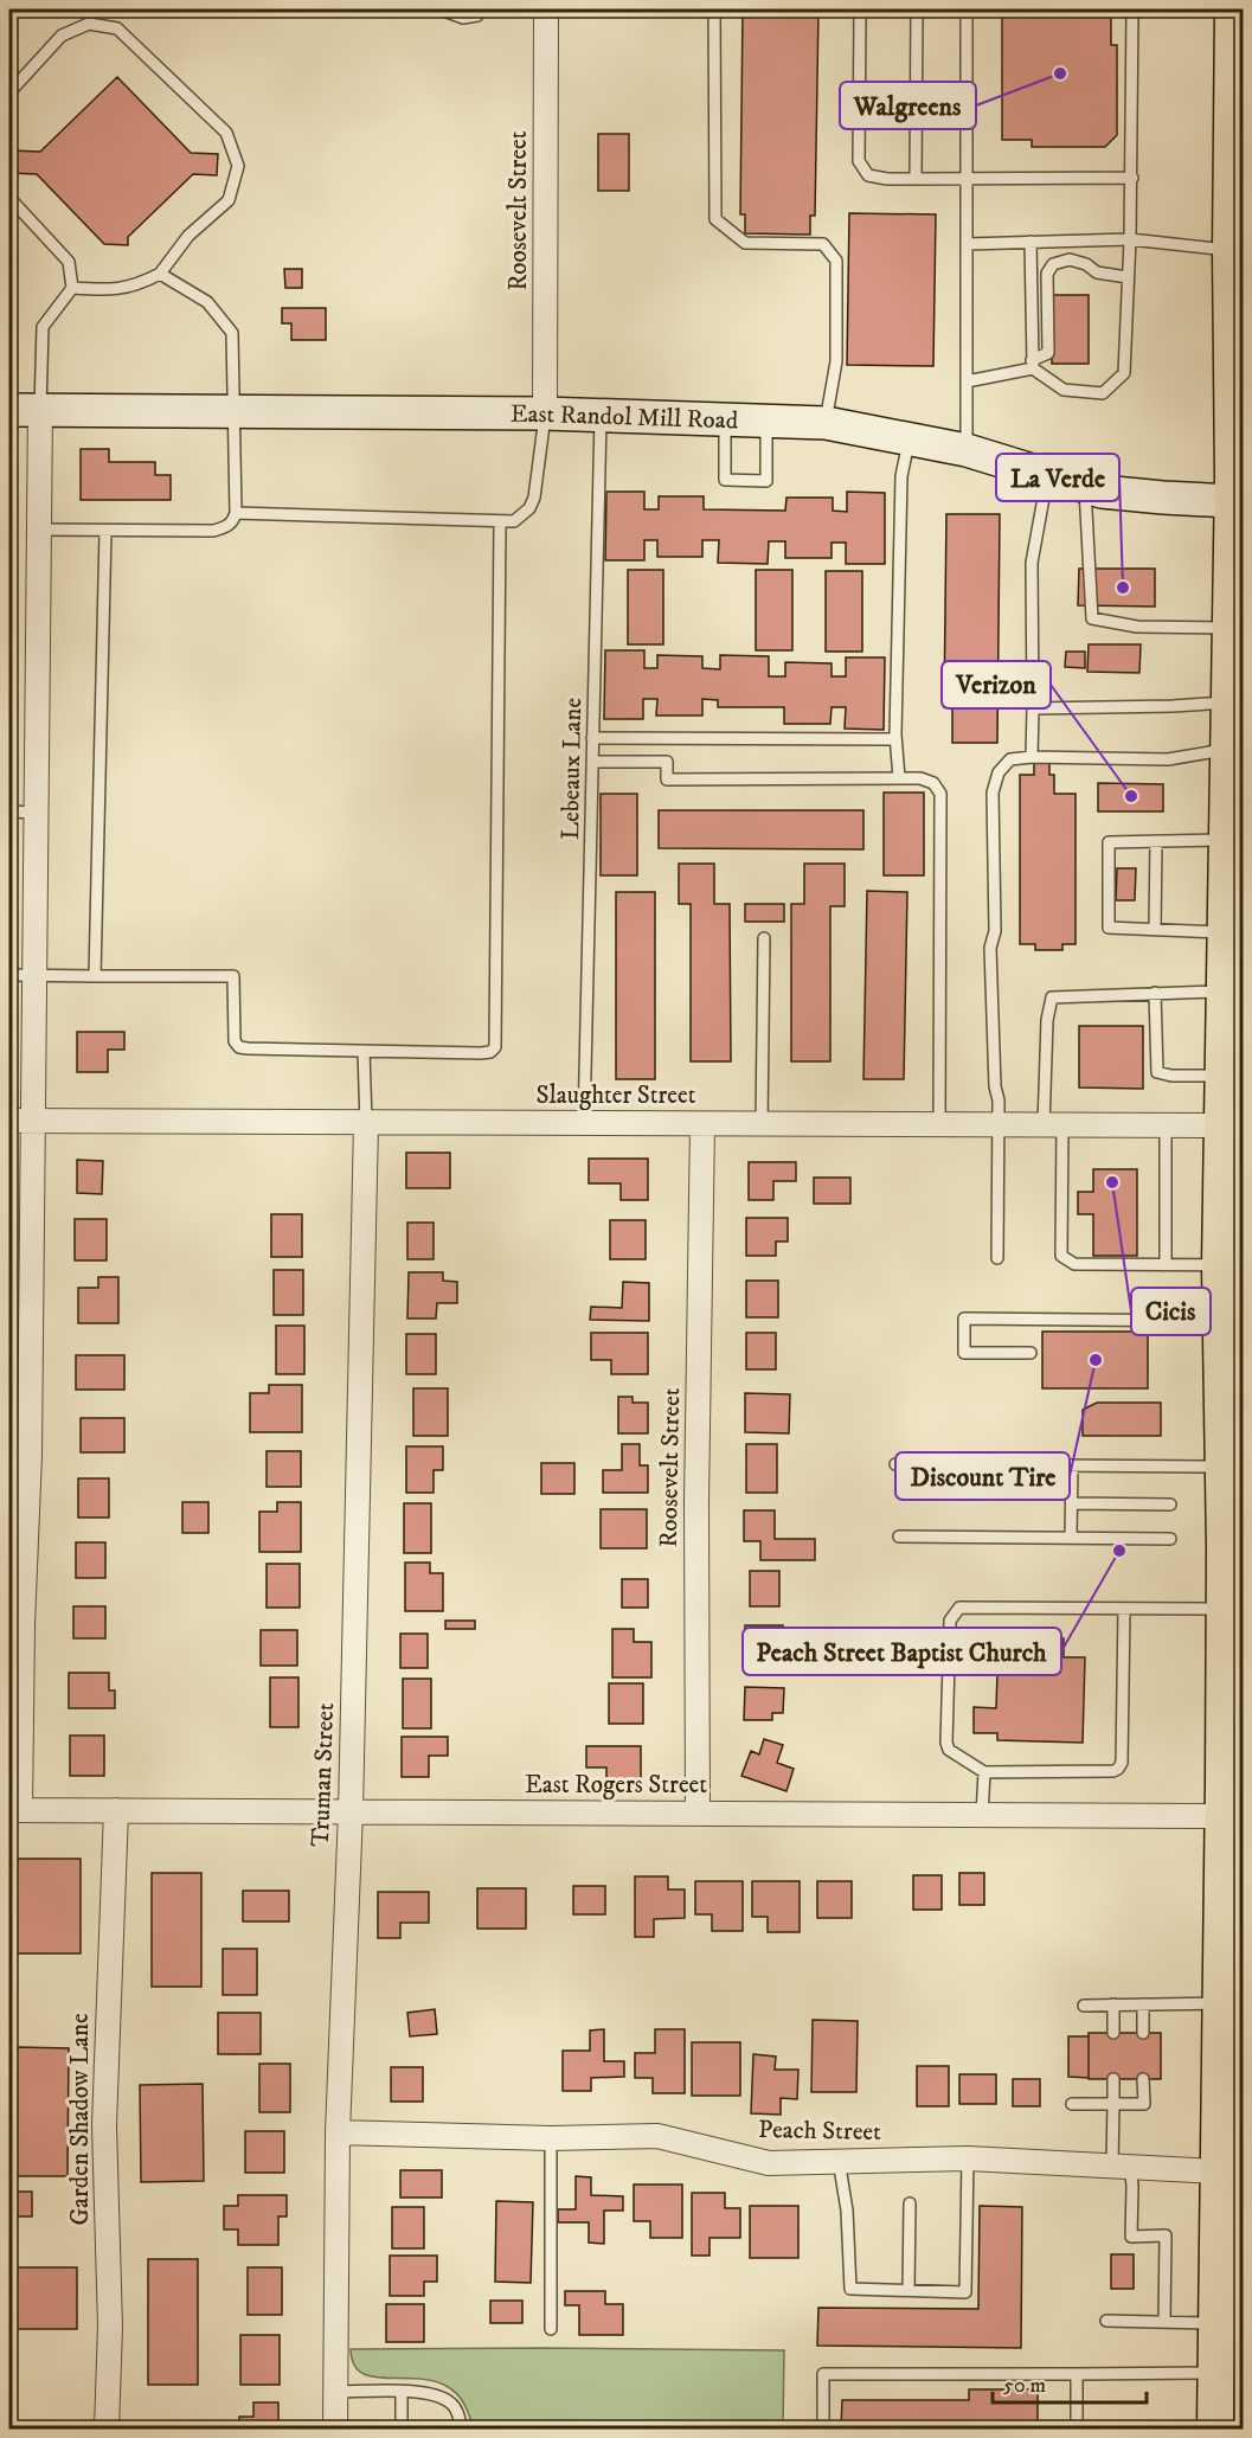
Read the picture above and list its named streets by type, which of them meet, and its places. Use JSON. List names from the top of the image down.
{
  "streets": {
    "main road": ["East Randol Mill Road"],
    "street": [
      "Roosevelt Street",
      "Slaughter Street",
      "Truman Street",
      "East Rogers Street",
      "Garden Shadow Lane",
      "Peach Street"
    ],
    "lane": ["Lebeaux Lane"]
  },
  "crossings": [
    ["Roosevelt Street", "East Randol Mill Road"],
    ["Roosevelt Street", "Slaughter Street"],
    ["Roosevelt Street", "East Rogers Street"],
    ["East Randol Mill Road", "Lebeaux Lane"],
    ["Lebeaux Lane", "Slaughter Street"],
    ["Slaughter Street", "Truman Street"],
    ["Truman Street", "East Rogers Street"],
    ["Truman Street", "Peach Street"],
    ["East Rogers Street", "Garden Shadow Lane"]
  ],
  "places": [
    "Walgreens",
    "La Verde",
    "Verizon",
    "Cicis",
    "Discount Tire",
    "Peach Street Baptist Church"
  ],
  "scale_bar": "50 m"
}
